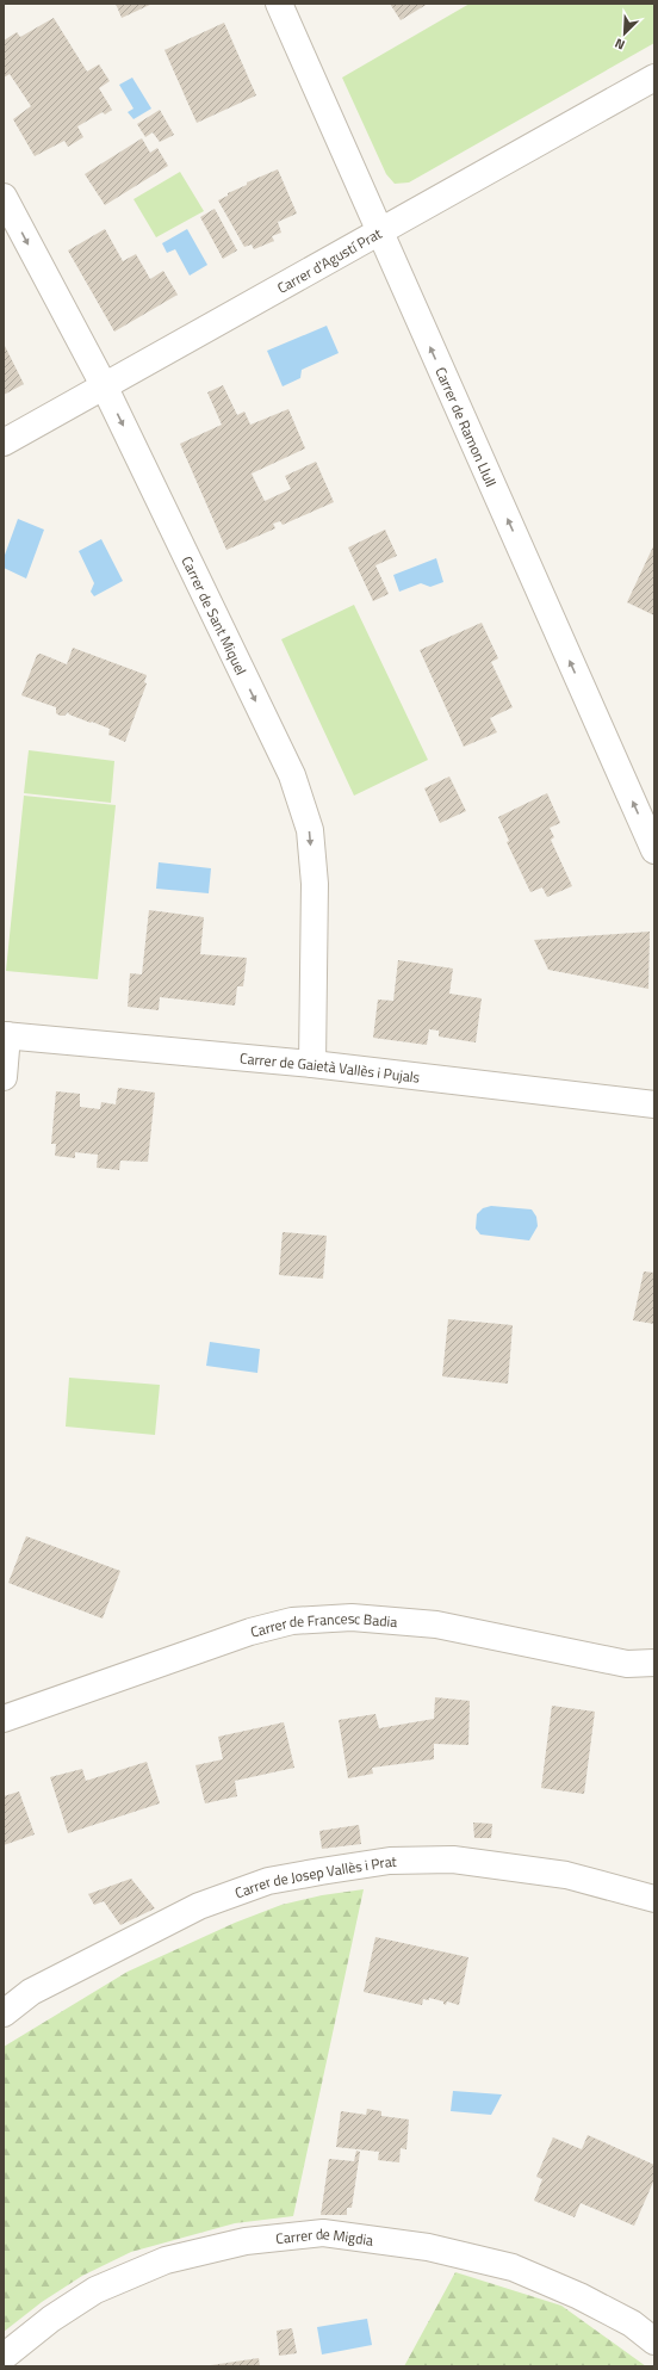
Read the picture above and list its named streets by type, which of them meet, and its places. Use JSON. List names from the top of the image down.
{
  "streets": {
    "street": [
      "Carrer d'Agustí Prat",
      "Carrer de Ramon Llull",
      "Carrer de Sant Miquel",
      "Carrer de Gaietà Vallès i Pujals",
      "Carrer de Francesc Badia",
      "Carrer de Josep Vallès i Prat",
      "Carrer de Migdia"
    ]
  },
  "crossings": [
    ["Carrer d'Agustí Prat", "Carrer de Ramon Llull"],
    ["Carrer d'Agustí Prat", "Carrer de Sant Miquel"],
    ["Carrer de Sant Miquel", "Carrer de Gaietà Vallès i Pujals"]
  ],
  "one_way": ["Carrer de Ramon Llull", "Carrer de Sant Miquel"],
  "north": "bottom left"
}
